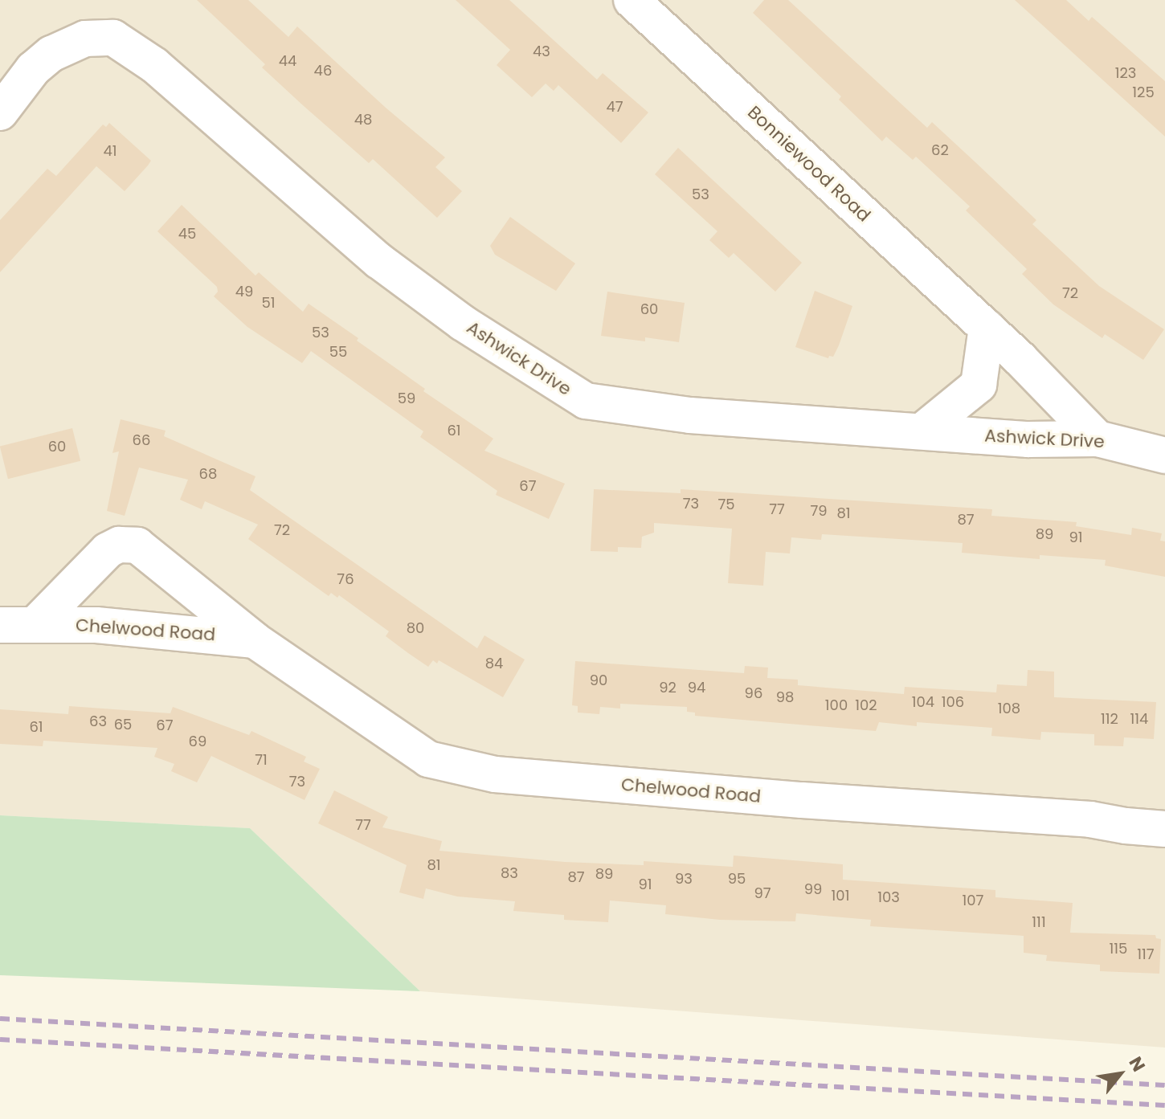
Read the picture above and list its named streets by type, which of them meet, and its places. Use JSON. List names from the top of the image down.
{
  "streets": {
    "street": ["Bonniewood Road", "Ashwick Drive", "Chelwood Road"]
  },
  "crossings": [
    ["Bonniewood Road", "Ashwick Drive"]
  ],
  "house_numbers": [
    "43",
    "44",
    "46",
    "123",
    "125",
    "47",
    "48",
    "62",
    "41",
    "53",
    "45",
    "49",
    "72",
    "51",
    "60",
    "53",
    "55",
    "59",
    "61",
    "66",
    "60",
    "68",
    "67",
    "73",
    "75",
    "77",
    "79",
    "81",
    "87",
    "72",
    "89",
    "91",
    "76",
    "80",
    "84",
    "90",
    "92",
    "94",
    "96",
    "98",
    "104",
    "106",
    "100",
    "102",
    "108",
    "112",
    "114",
    "63",
    "65",
    "67",
    "61",
    "69",
    "71",
    "73",
    "77",
    "81",
    "83",
    "89",
    "87",
    "93",
    "95",
    "91",
    "99",
    "97",
    "101",
    "103",
    "107",
    "111",
    "115",
    "117"
  ],
  "north": "top right"
}
